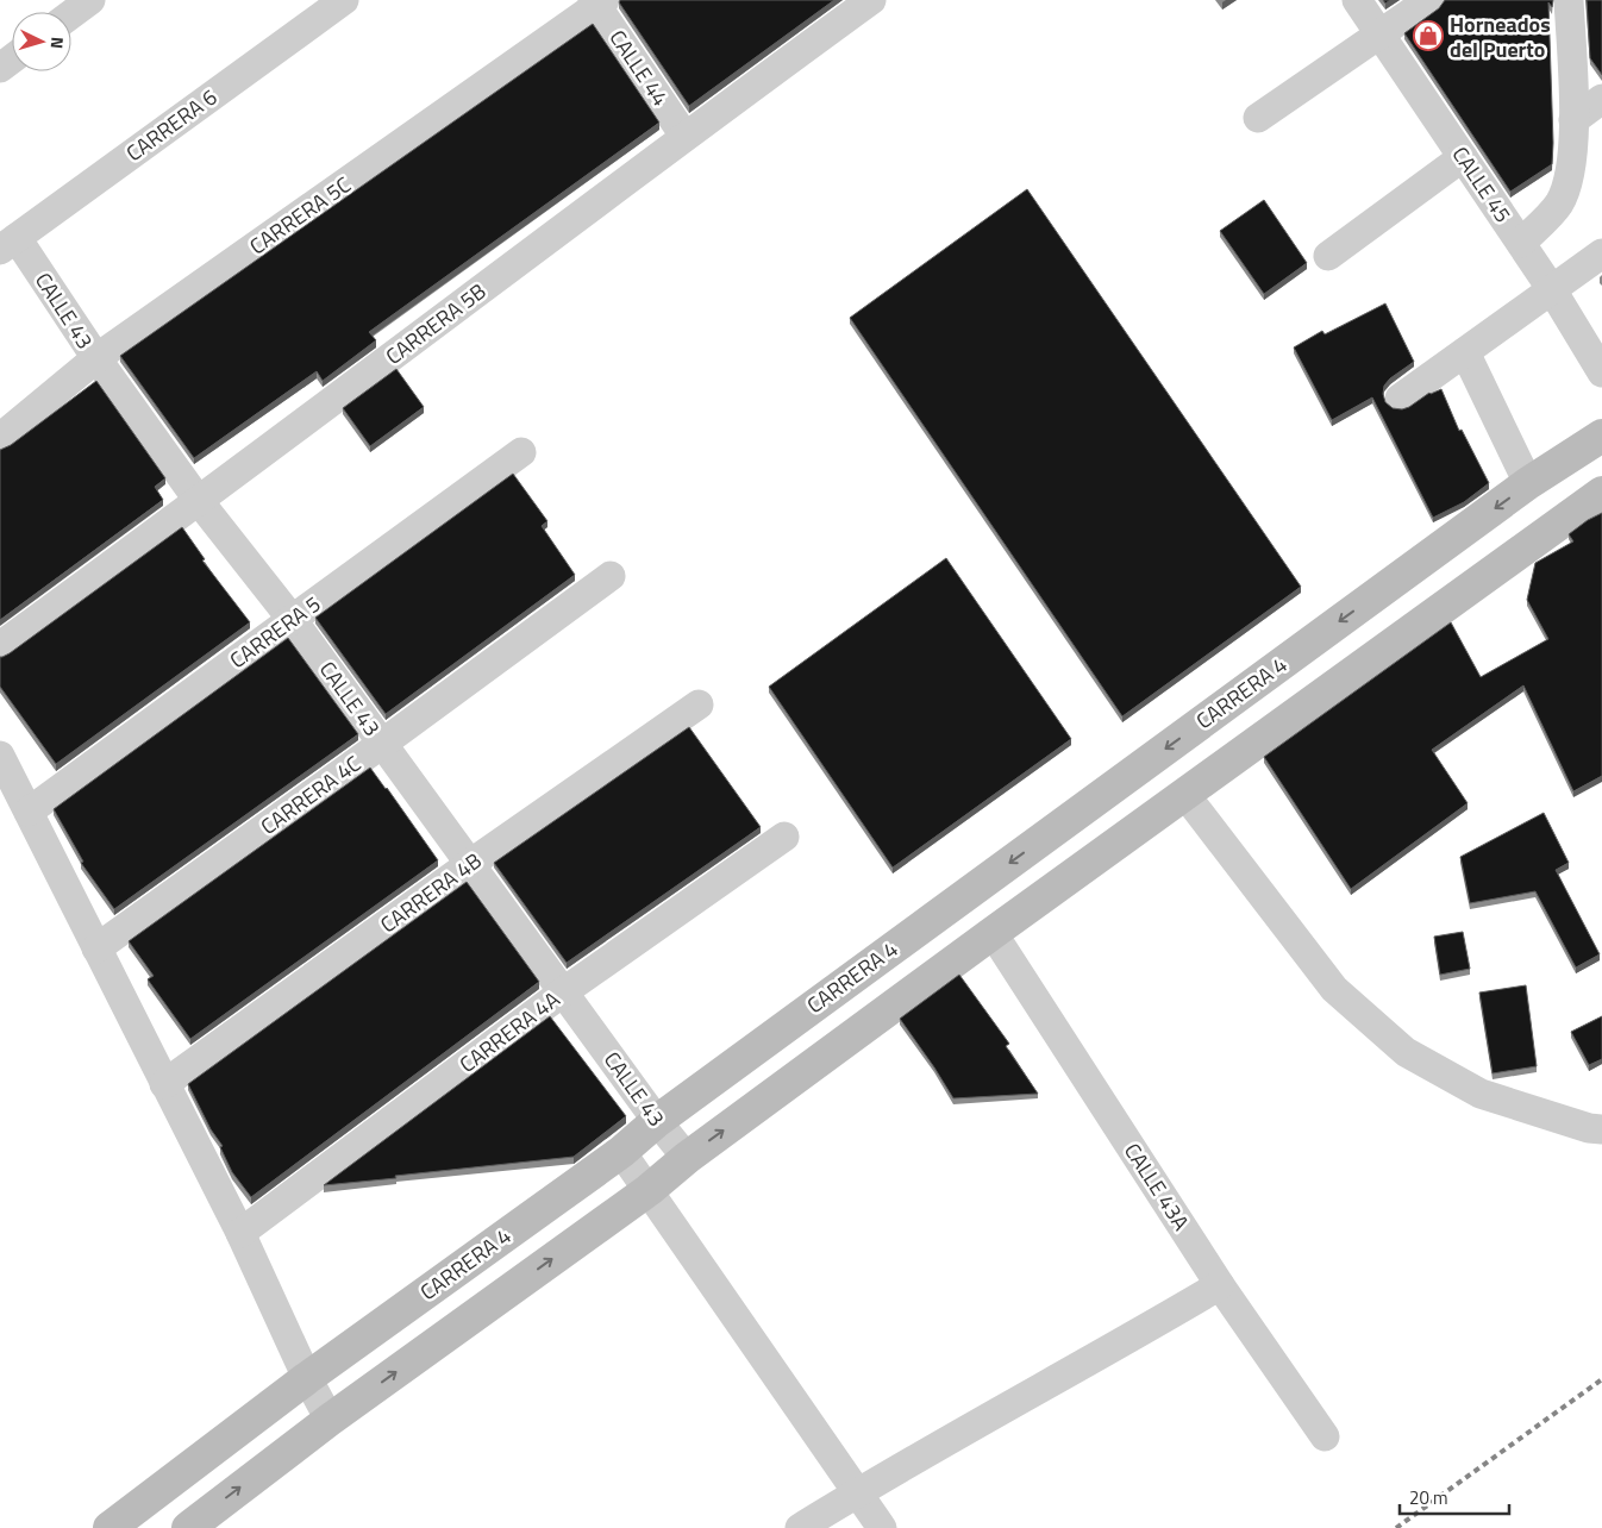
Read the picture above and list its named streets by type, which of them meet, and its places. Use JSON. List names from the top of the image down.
{
  "streets": {
    "street": [
      "CALLE 44",
      "CARRERA 6",
      "CALLE 45",
      "CARRERA 5C",
      "CALLE 43",
      "CARRERA 5B",
      "CARRERA 5",
      "CARRERA 4",
      "CARRERA 4C",
      "CARRERA 4B",
      "CARRERA 4A",
      "CALLE 43A"
    ]
  },
  "crossings": [
    ["CALLE 44", "CARRERA 5C"],
    ["CALLE 44", "CARRERA 5B"],
    ["CARRERA 6", "CALLE 43"],
    ["CARRERA 5C", "CALLE 43"],
    ["CALLE 43", "CARRERA 5B"],
    ["CALLE 43", "CARRERA 5"],
    ["CALLE 43", "CARRERA 4"],
    ["CALLE 43", "CARRERA 4C"],
    ["CALLE 43", "CARRERA 4B"],
    ["CALLE 43", "CARRERA 4A"]
  ],
  "places": {
    "shop": ["Horneados del Puerto"]
  },
  "scale_bar": "20 m",
  "north": "right"
}
